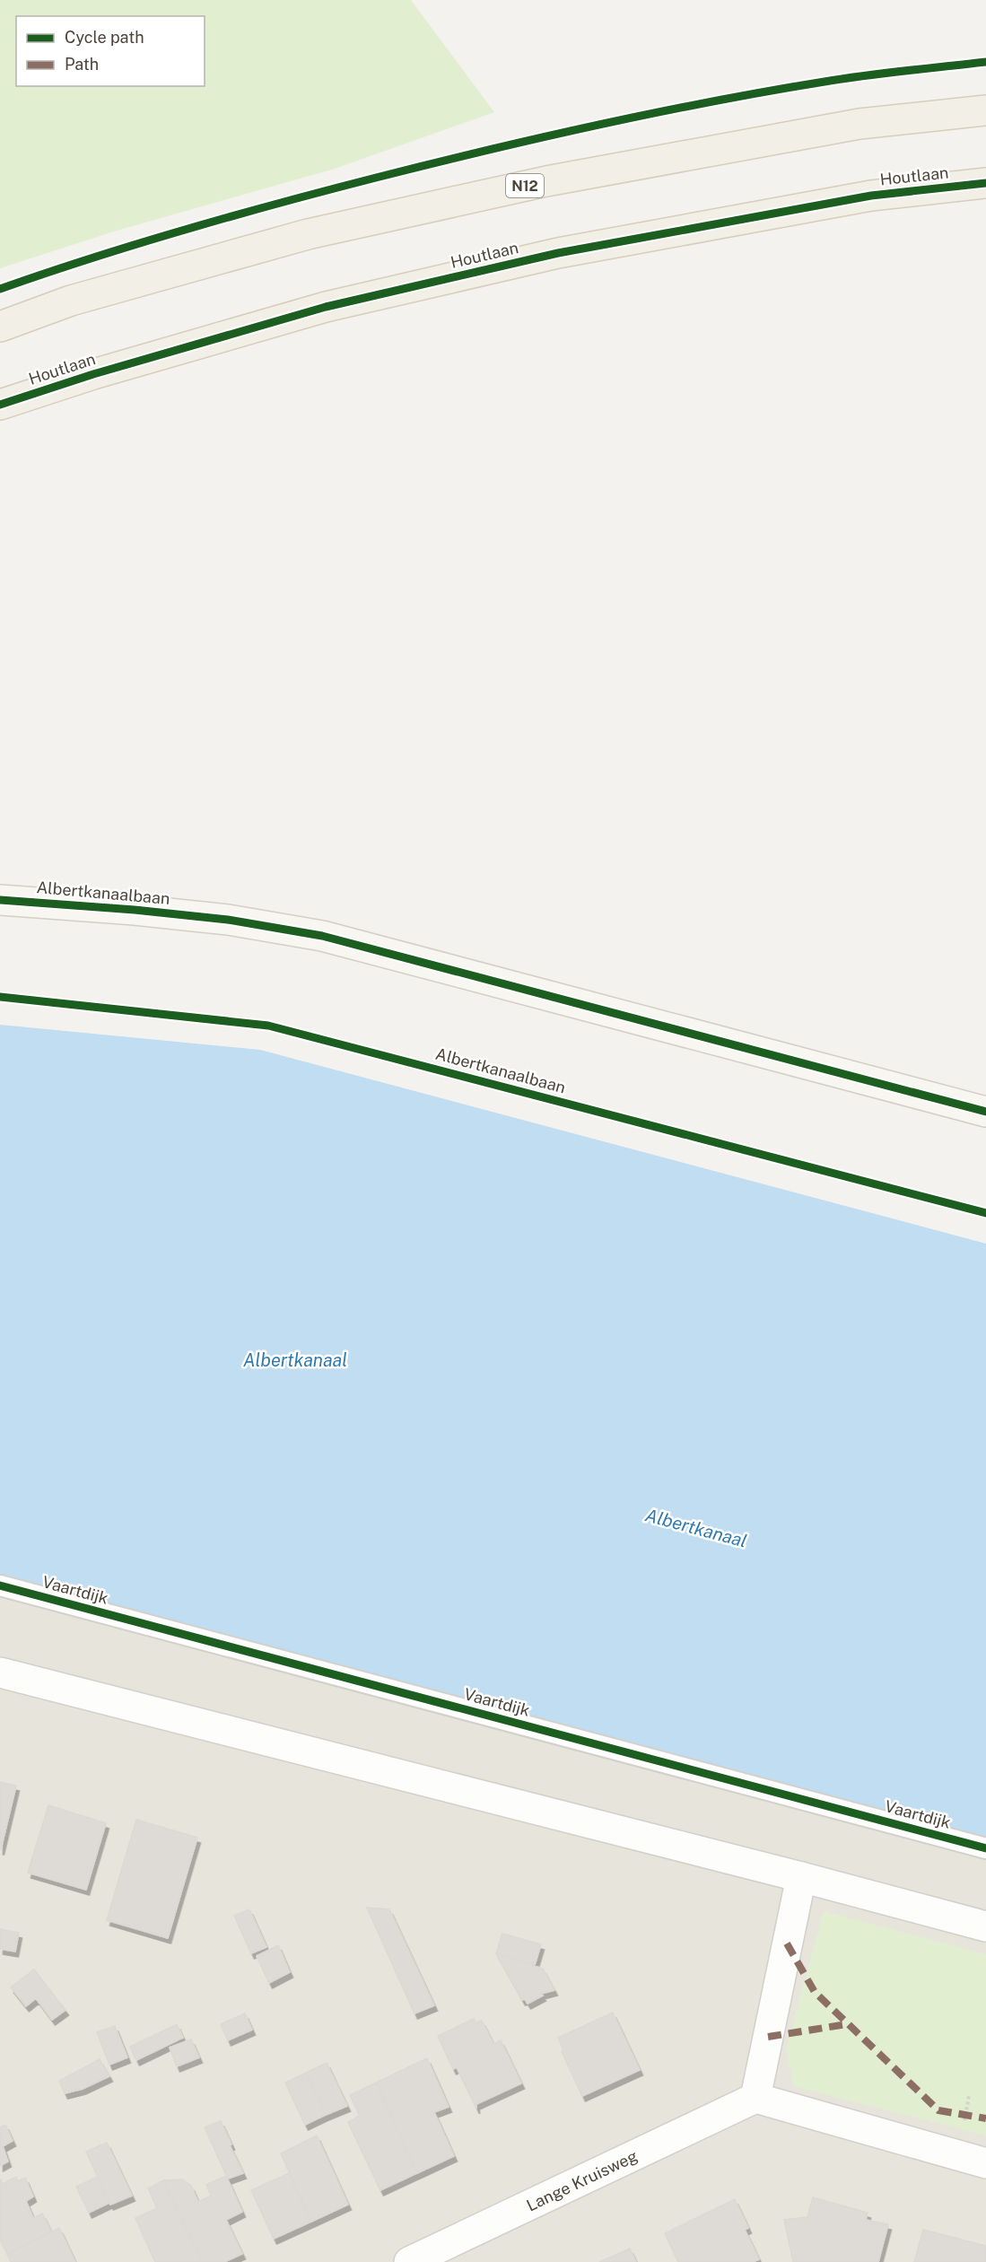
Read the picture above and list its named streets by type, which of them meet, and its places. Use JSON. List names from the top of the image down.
{
  "streets": {
    "main road": ["Houtlaan", "N12"],
    "street": ["Albertkanaalbaan", "Lange Kruisweg"],
    "lane": ["Vaartdijk"]
  },
  "water": ["Albertkanaal"],
  "legend": ["Cycle path", "Path"]
}
